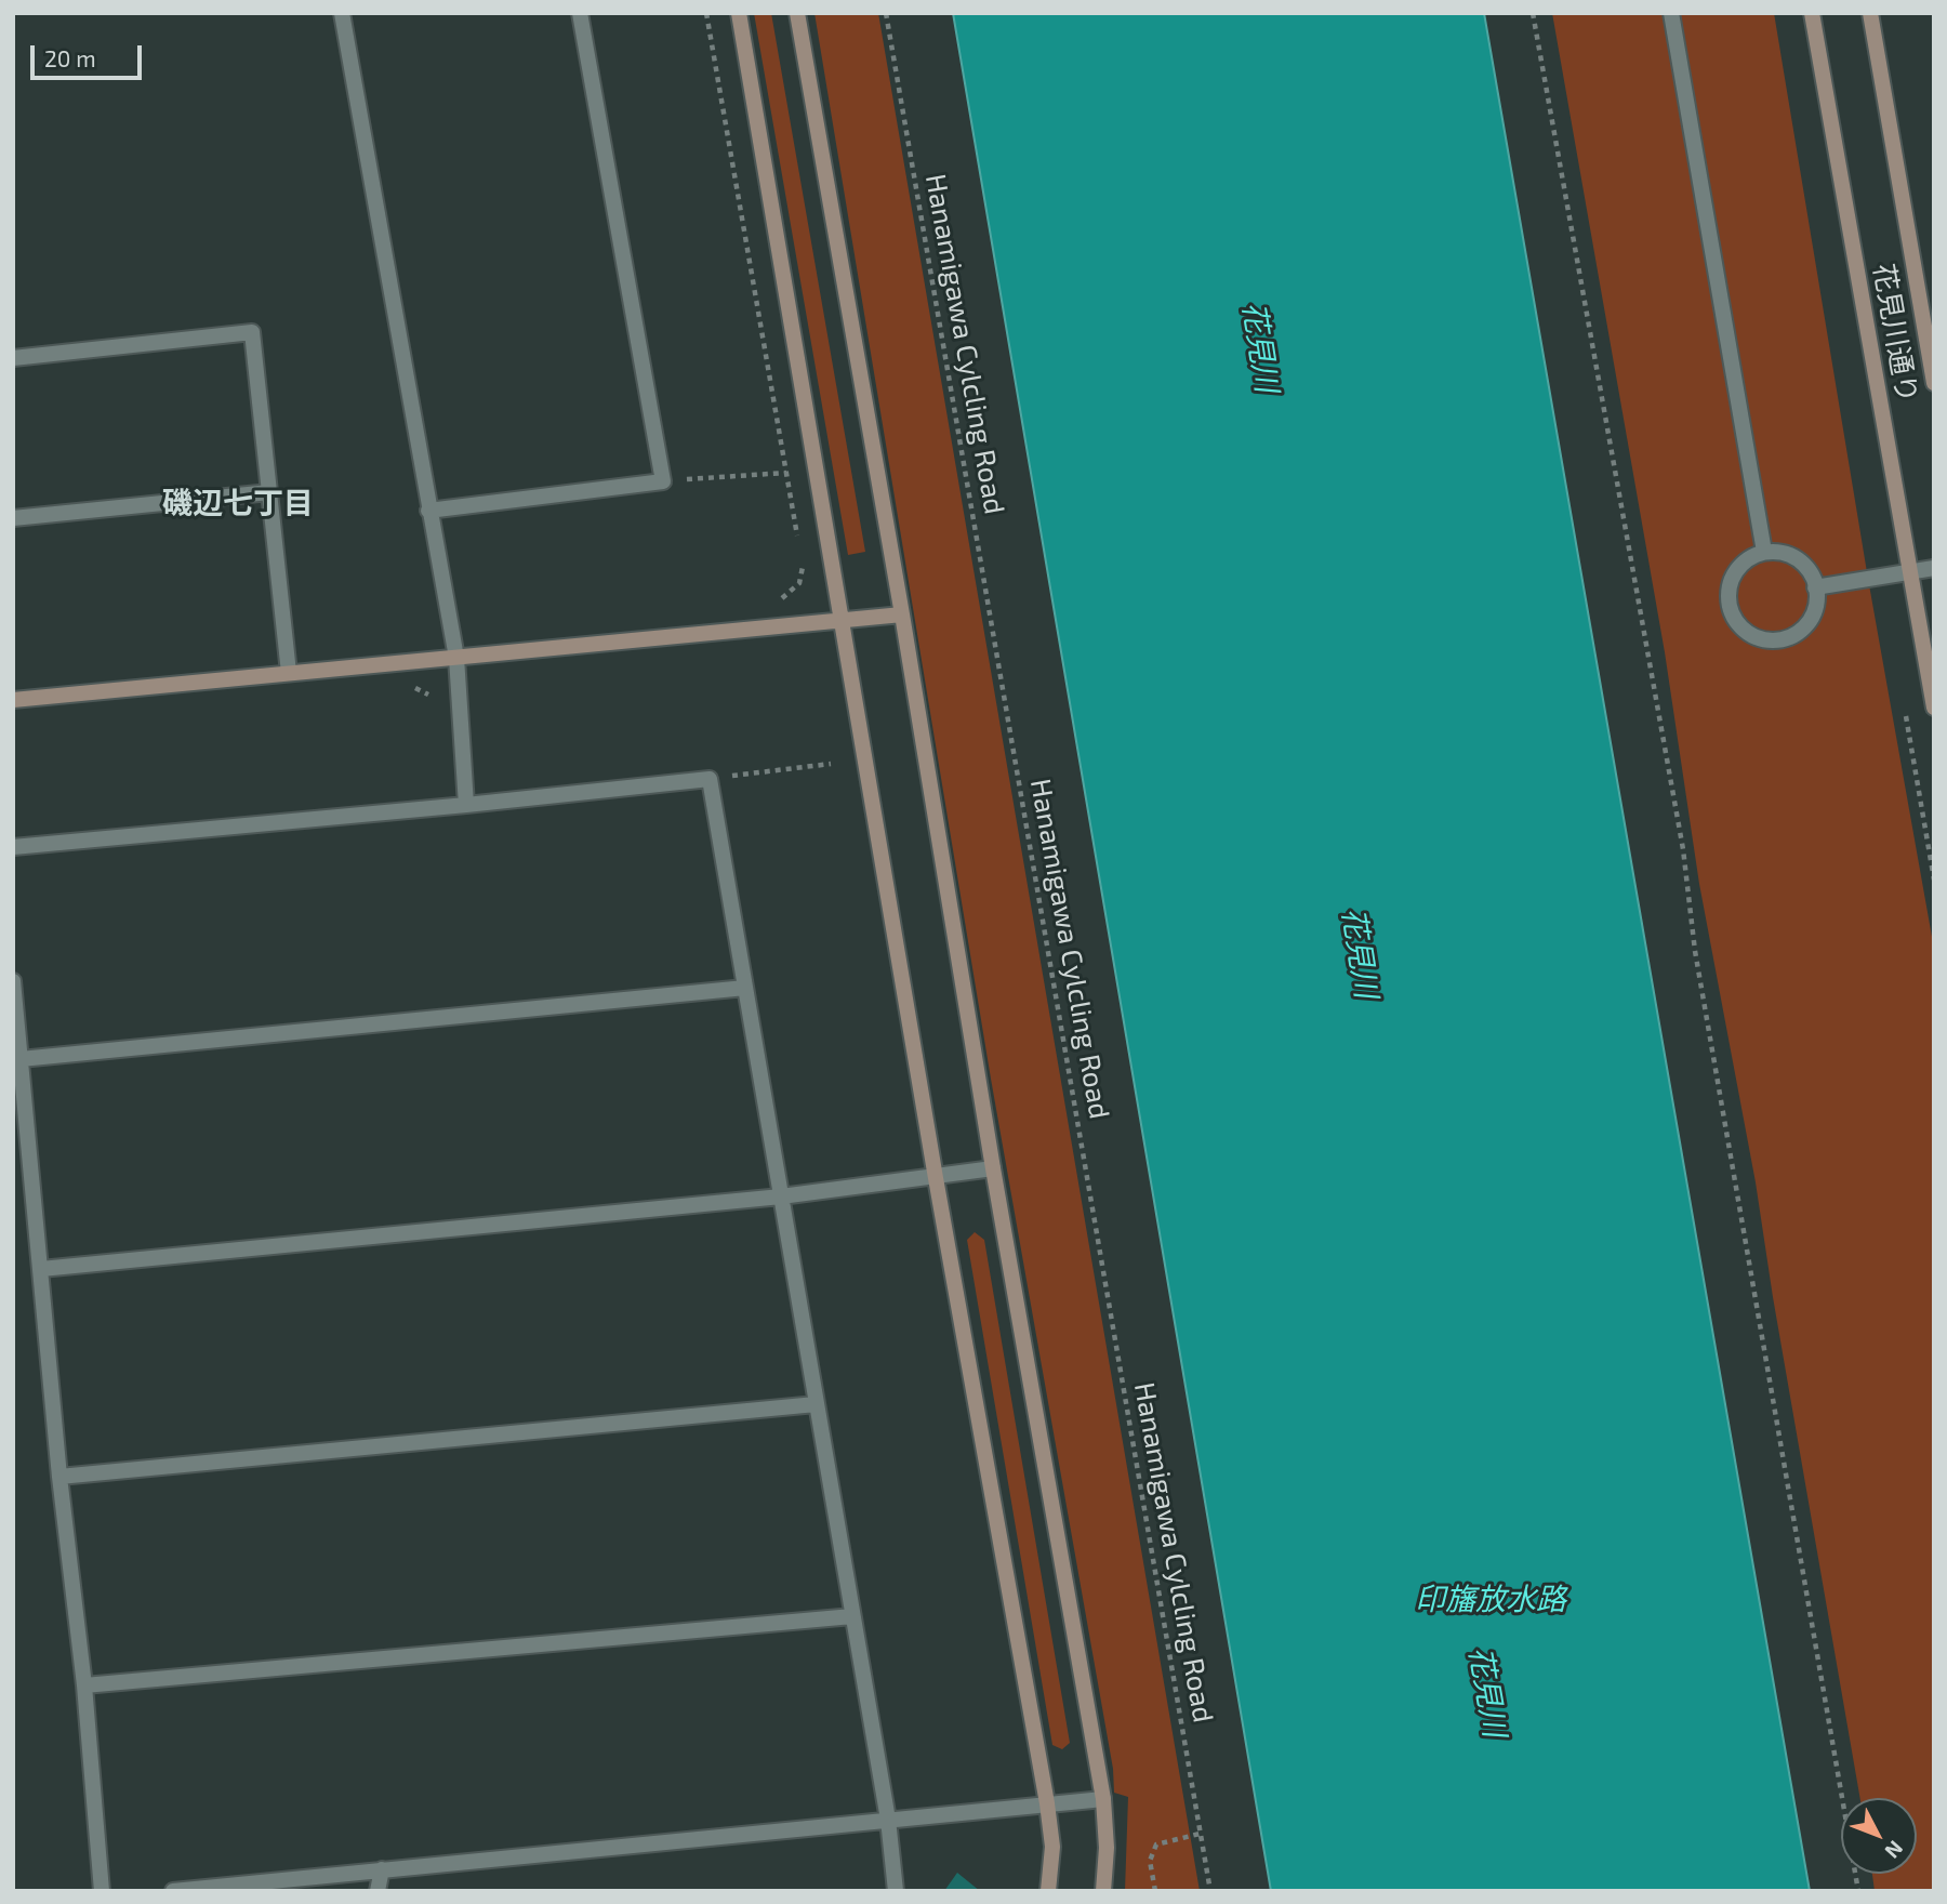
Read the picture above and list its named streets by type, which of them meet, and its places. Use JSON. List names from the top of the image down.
{
  "streets": {
    "street": ["花見川通り"],
    "path": ["Hanamigawa Cylcling Road"]
  },
  "districts": ["磯辺七丁目"],
  "water": ["花見川", "印旛放水路"],
  "scale_bar": "20 m",
  "north": "bottom right"
}
